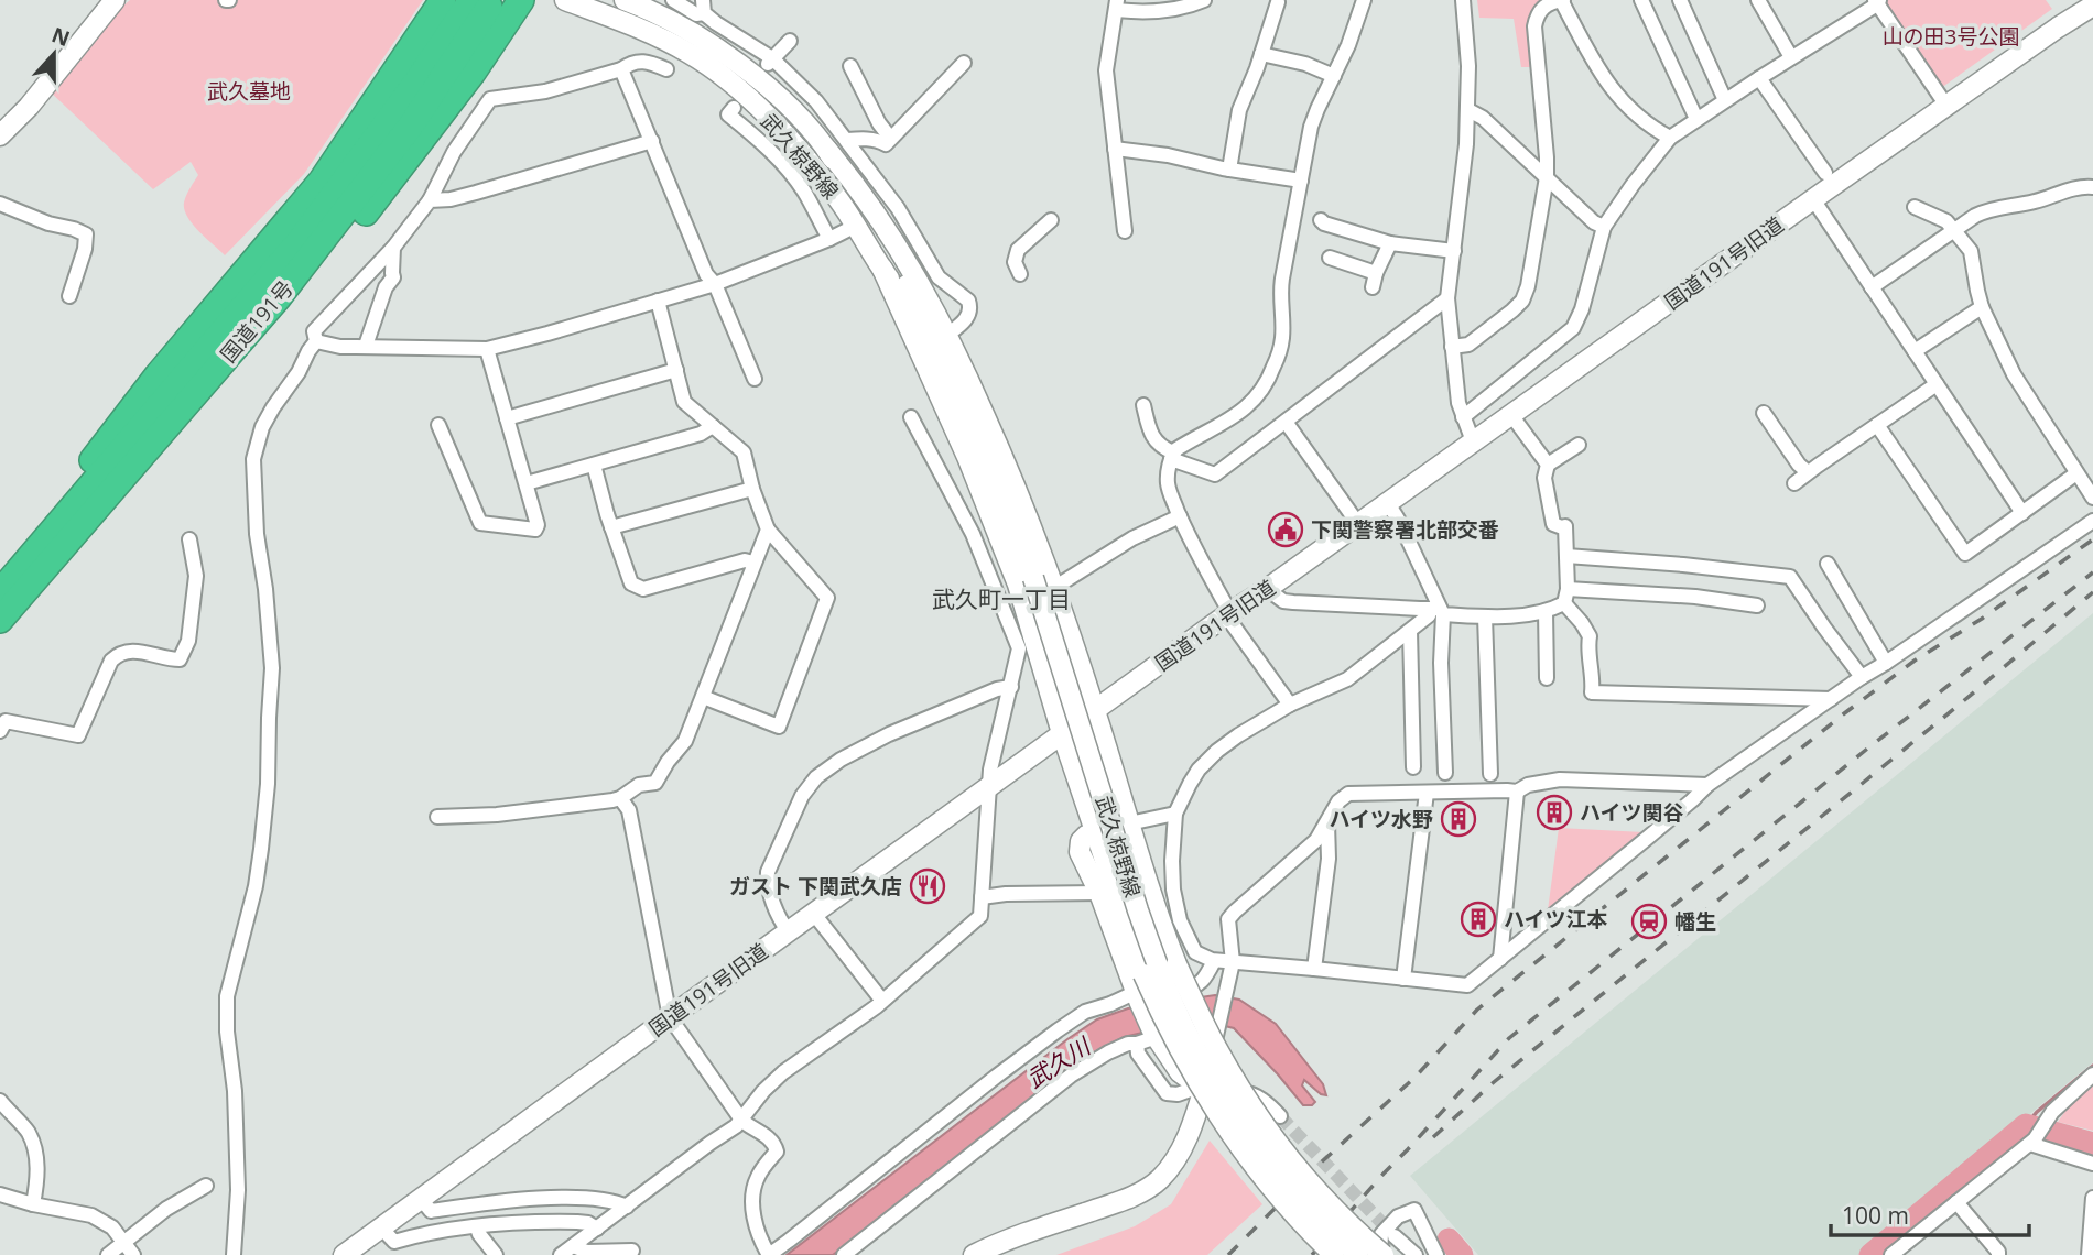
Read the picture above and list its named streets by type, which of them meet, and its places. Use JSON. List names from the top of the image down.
{
  "streets": {
    "highway": ["国道191号"],
    "main road": ["武久椋野線", "国道191号旧道"]
  },
  "districts": ["武久町一丁目"],
  "water": ["武久川"],
  "parks": ["山の田3号公園", "武久墓地"],
  "places": {
    "public building": ["下関警察署北部交番"],
    "building": ["ハイツ関谷", "ハイツ水野", "ハイツ江本"],
    "restaurant": ["ガスト 下関武久店"],
    "station": ["幡生"]
  },
  "scale_bar": "100 m",
  "north": "top"
}
